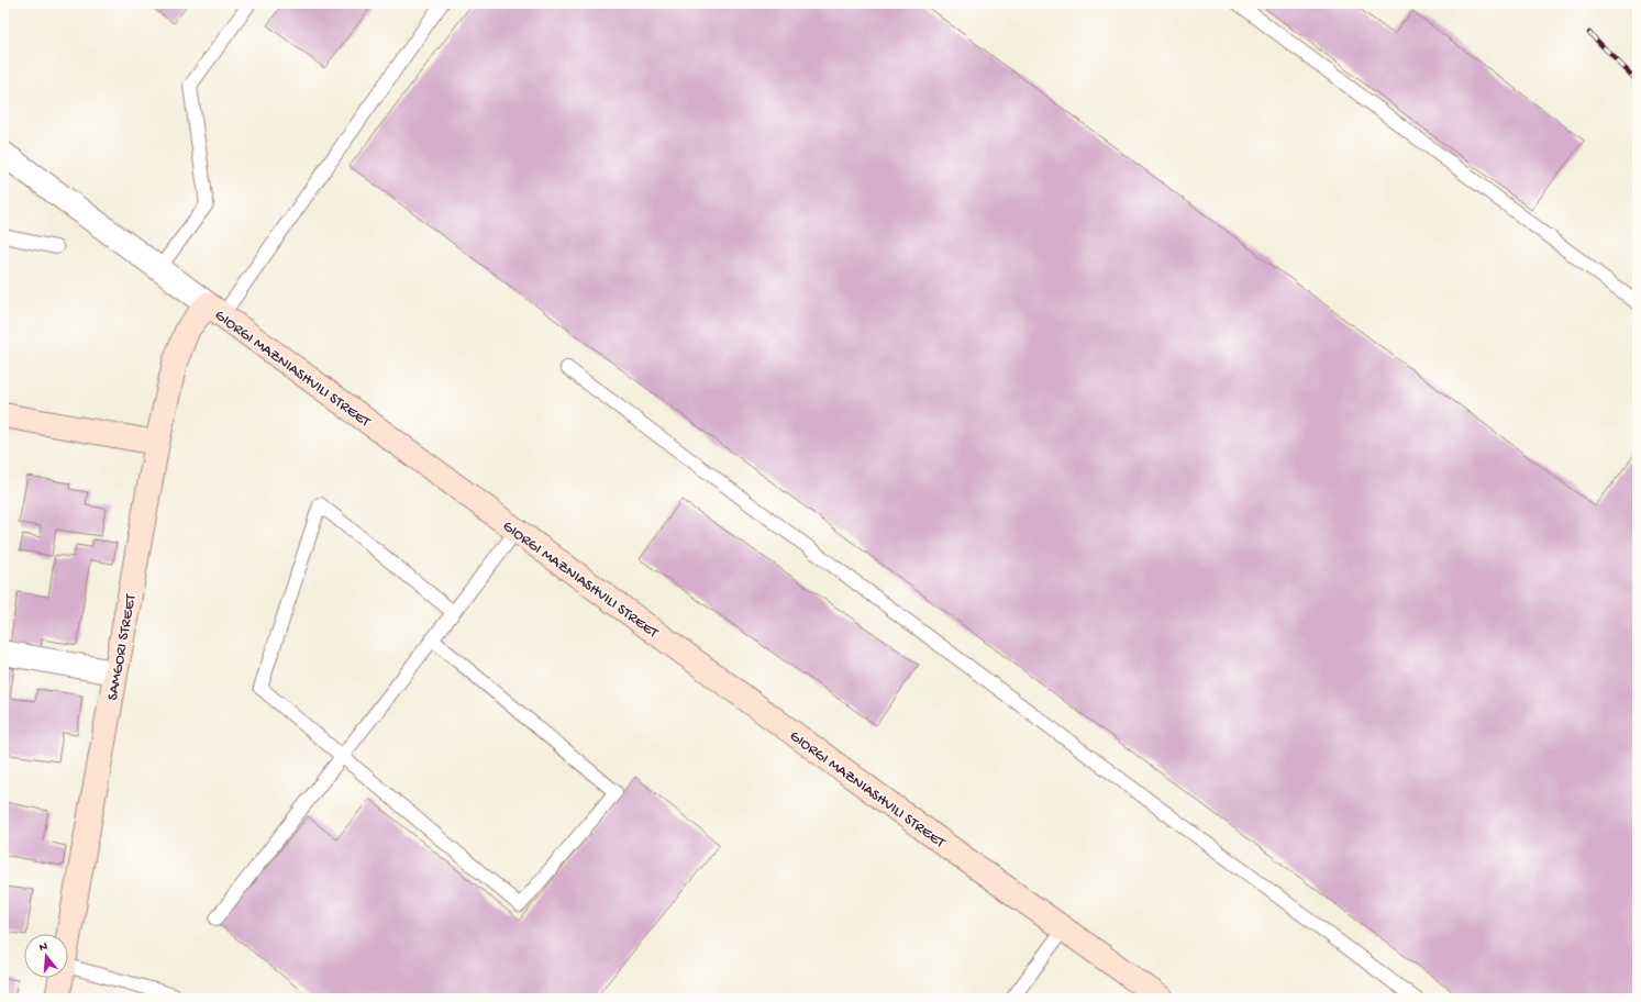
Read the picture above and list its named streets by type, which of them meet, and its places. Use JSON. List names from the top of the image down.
{
  "streets": {
    "street": ["GIORGI MAZNIASHVILI STREET", "SAMGORI STREET"]
  },
  "crossings": [
    ["GIORGI MAZNIASHVILI STREET", "SAMGORI STREET"]
  ],
  "north": "top"
}
